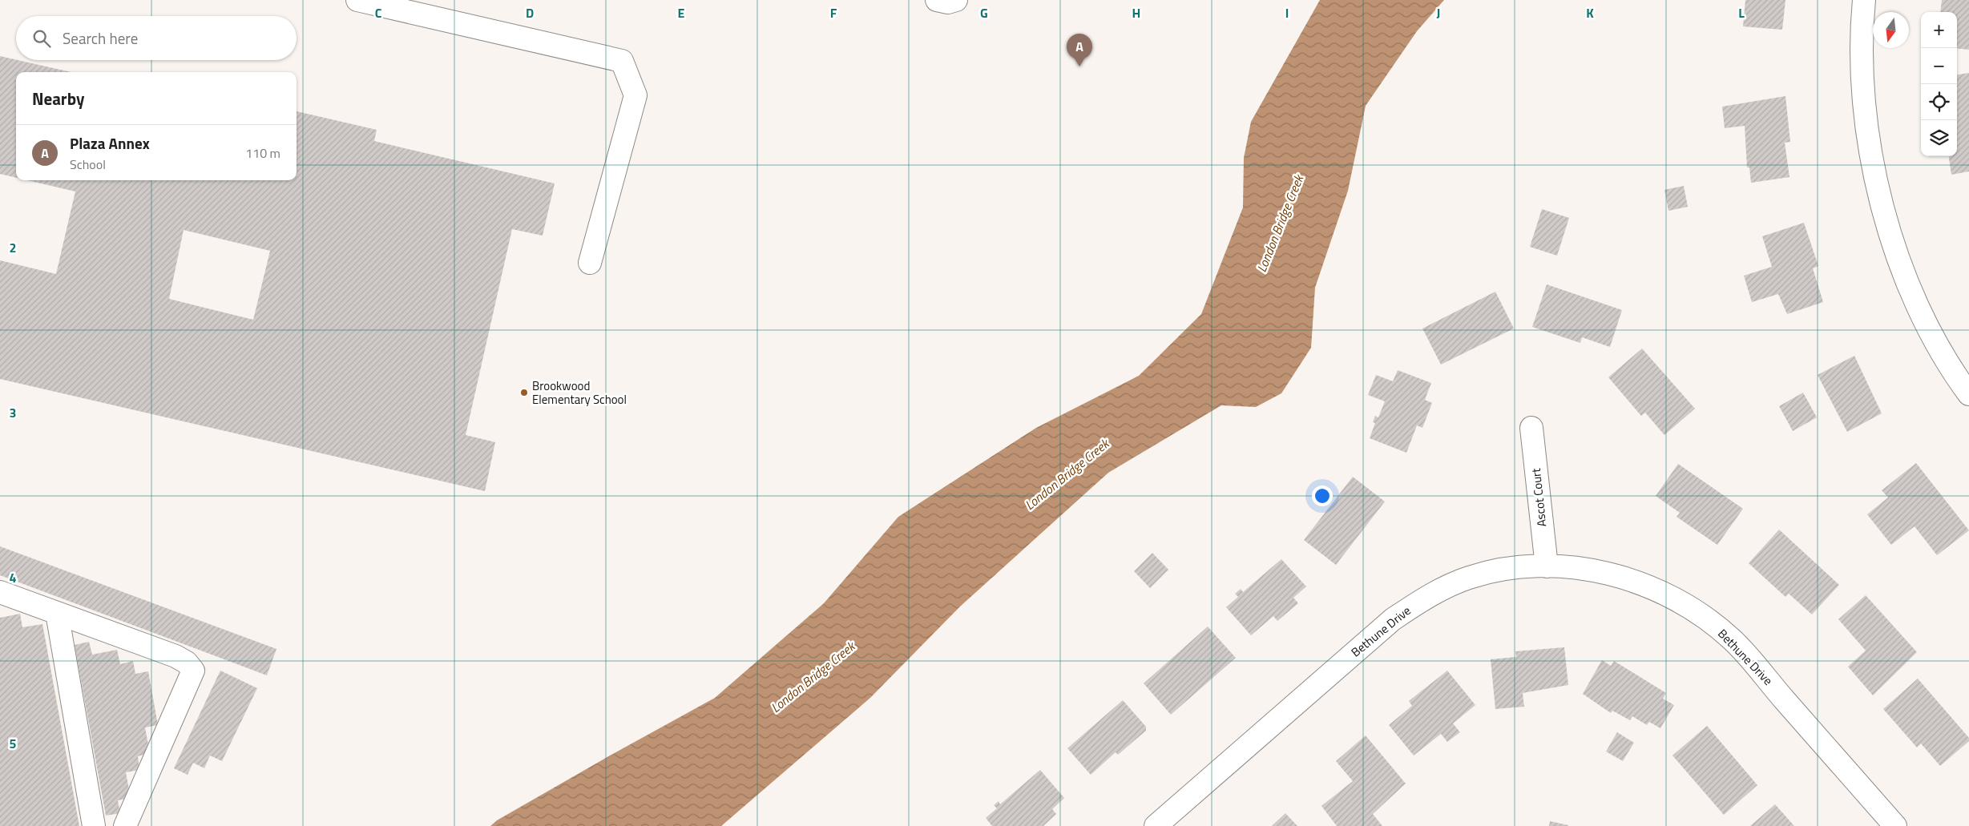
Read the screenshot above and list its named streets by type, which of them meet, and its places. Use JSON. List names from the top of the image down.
{
  "streets": {
    "street": ["Ascot Court", "Bethune Drive"]
  },
  "crossings": [
    ["Ascot Court", "Bethune Drive"]
  ],
  "water": ["London Bridge Creek"],
  "places": ["Brookwood Elementary School"],
  "north": "bottom",
  "page": {
    "map_buttons": ["+", "−"],
    "search": "Search here",
    "pins": "A",
    "heading": "Nearby",
    "list": [
      {
        "mark": "A",
        "name": "Plaza Annex",
        "note": "School",
        "value": "110 m"
      }
    ]
  },
  "grid": {
    "columns": [
      "C",
      "D",
      "E",
      "F",
      "G",
      "H",
      "I",
      "J",
      "K",
      "L"
    ],
    "rows": [
      "2",
      "3",
      "4",
      "5"
    ]
  }
}
